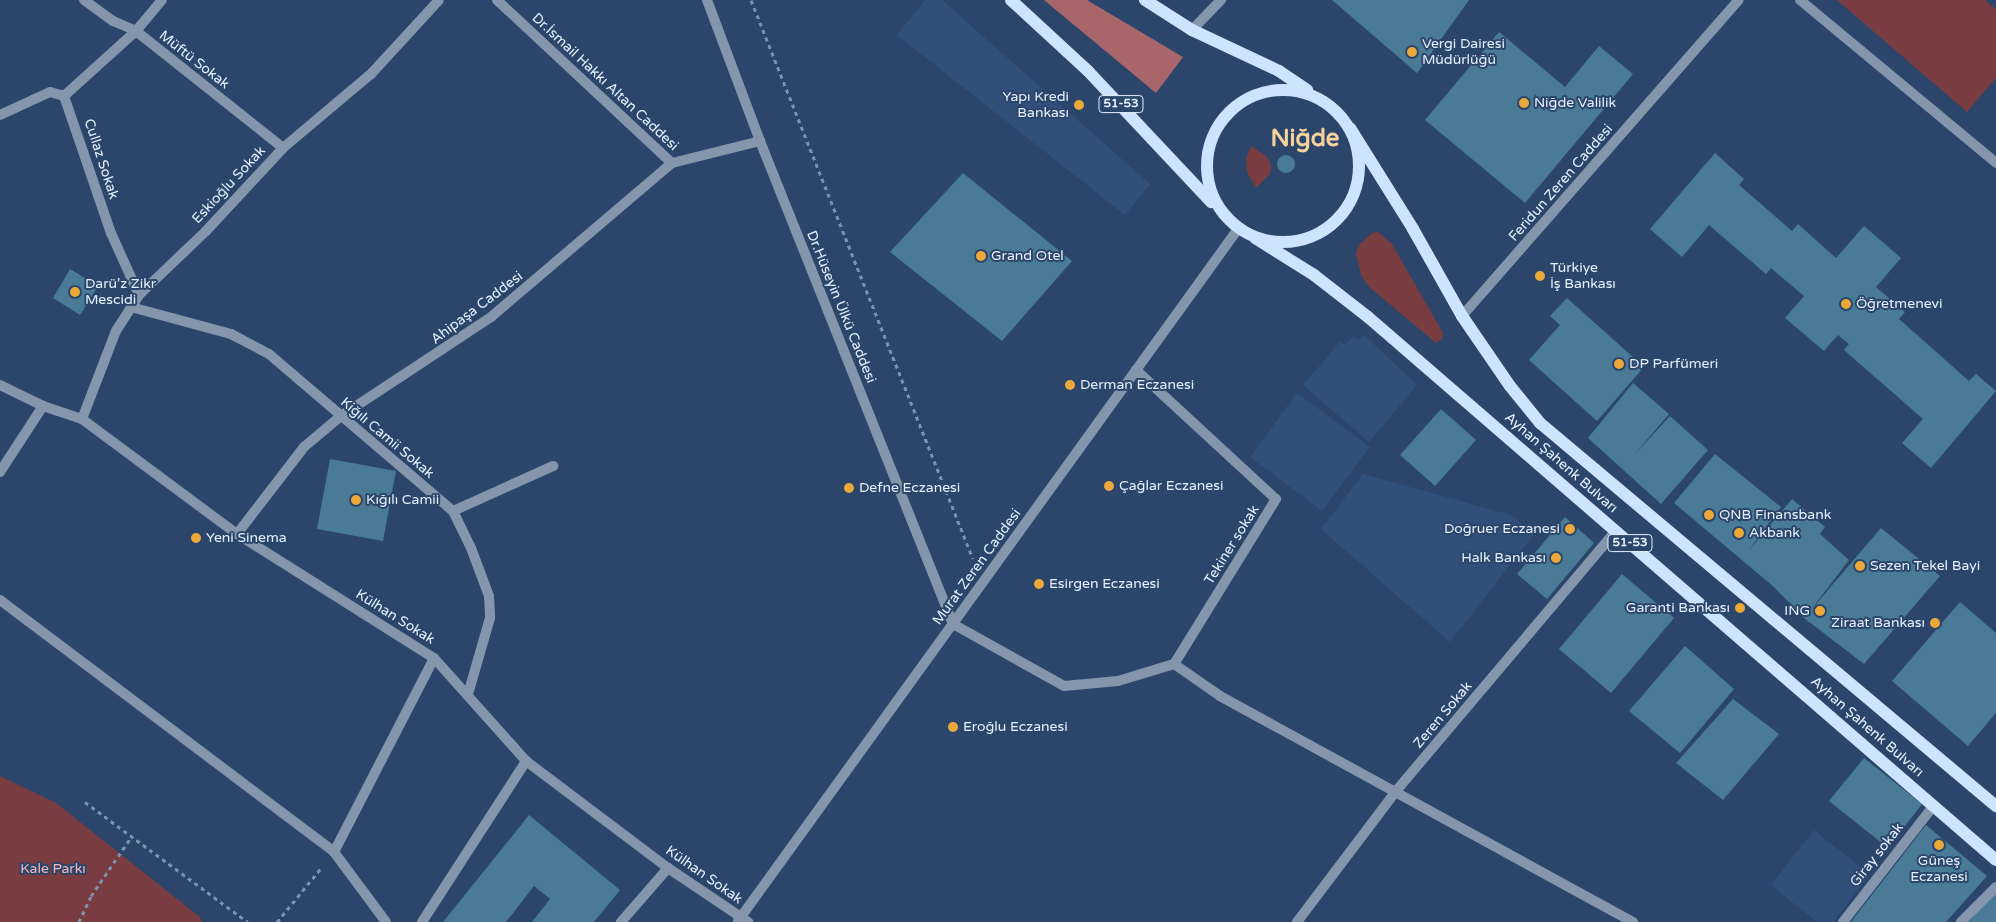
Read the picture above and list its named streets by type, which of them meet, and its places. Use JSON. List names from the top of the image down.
{
  "streets": {
    "main road": ["51-53", "Ayhan Şahenk Bulvarı"],
    "street": [
      "Müftü Sokak",
      "Dr.İsmail Hakkı Altan Caddesi",
      "Cullaz Sokak",
      "Feridun Zeren Caddesi",
      "Eskioğlu Sokak",
      "Dr.Hüseyin Ülkü Caddesi",
      "Ahipaşa Caddesi",
      "Kiğılı Camii Sokak",
      "Tekiner sokak",
      "Murat Zeren Caddesi",
      "Külhan Sokak",
      "Zeren Sokak",
      "Giray sokak"
    ]
  },
  "crossings": [
    ["Müftü Sokak", "Eskioğlu Sokak"],
    ["Dr.İsmail Hakkı Altan Caddesi", "Ahipaşa Caddesi"],
    ["51-53", "Ayhan Şahenk Bulvarı"],
    ["51-53", "Murat Zeren Caddesi"],
    ["Cullaz Sokak", "Eskioğlu Sokak"],
    ["Feridun Zeren Caddesi", "Ayhan Şahenk Bulvarı"],
    ["Eskioğlu Sokak", "Kiğılı Camii Sokak"],
    ["Eskioğlu Sokak", "Külhan Sokak"],
    ["Dr.Hüseyin Ülkü Caddesi", "Ahipaşa Caddesi"],
    ["Dr.Hüseyin Ülkü Caddesi", "Murat Zeren Caddesi"],
    ["Ahipaşa Caddesi", "Kiğılı Camii Sokak"],
    ["Ahipaşa Caddesi", "Külhan Sokak"],
    ["Kiğılı Camii Sokak", "Külhan Sokak"],
    ["Ayhan Şahenk Bulvarı", "Murat Zeren Caddesi"],
    ["Ayhan Şahenk Bulvarı", "Zeren Sokak"],
    ["Ayhan Şahenk Bulvarı", "Giray sokak"],
    ["Tekiner sokak", "Murat Zeren Caddesi"],
    ["Murat Zeren Caddesi", "Külhan Sokak"]
  ],
  "districts": ["Niğde"],
  "parks": ["Kale Parkı"],
  "places": [
    "Vergi Dairesi Müdürlüğü",
    "Niğde Valilik",
    "Yapı Kredi Bankası",
    "Grand Otel",
    "Türkiye İş Bankası",
    "Darü’z Zikr Mescidi",
    "Öğretmenevi",
    "DP Parfümeri",
    "Derman Eczanesi",
    "Çağlar Eczanesi",
    "Defne Eczanesi",
    "Kığılı Camii",
    "QNB Finansbank",
    "Doğruer Eczanesi",
    "Akbank",
    "Yeni Sinema",
    "Halk Bankası",
    "Sezen Tekel Bayi",
    "Esirgen Eczanesi",
    "Garanti Bankası",
    "ING",
    "Ziraat Bankası",
    "Eroğlu Eczanesi",
    "Güneş Eczanesi"
  ]
}
